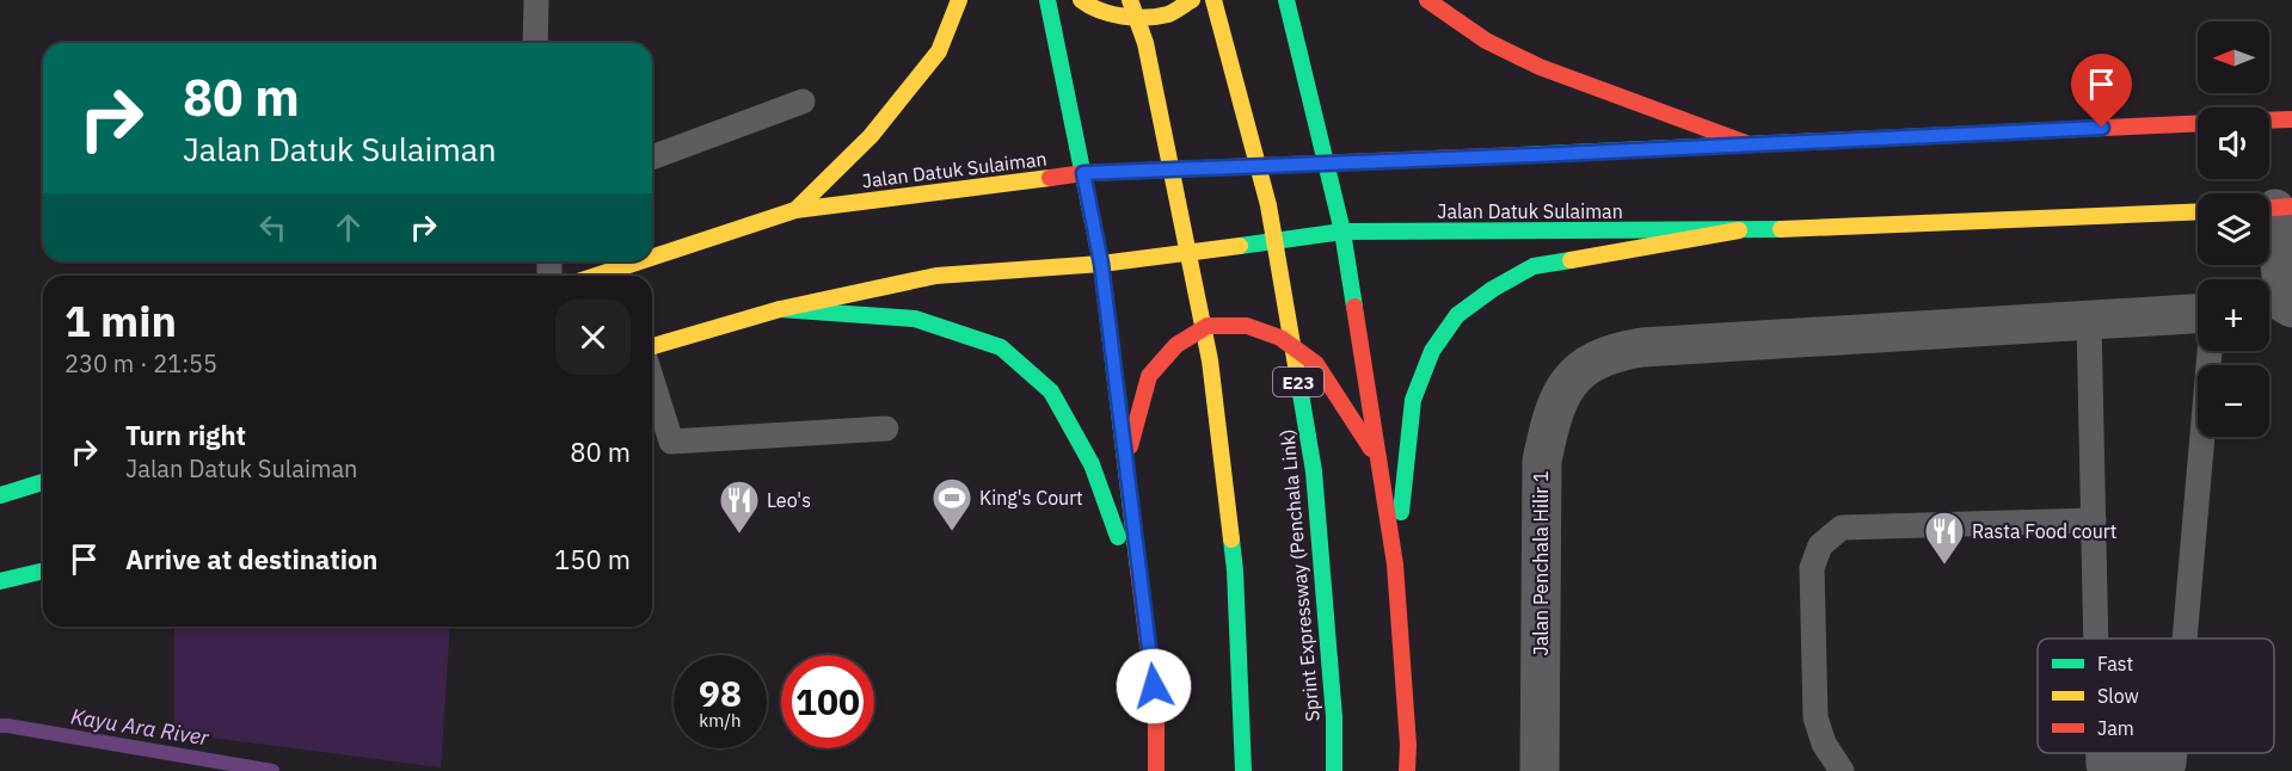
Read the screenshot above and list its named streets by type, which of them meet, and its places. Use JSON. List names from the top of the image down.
{
  "streets": {
    "main road": ["Jalan Datuk Sulaiman", "E23", "Sprint Expressway (Penchala Link)"],
    "street": ["Jalan Penchala Hilir 1"]
  },
  "water": ["Kayu Ara River"],
  "places": {
    "sports": ["King's Court"],
    "restaurant": ["Leo's", "Rasta Food court"]
  },
  "legend": ["Fast", "Slow", "Jam"],
  "north": "left",
  "page": {
    "map_buttons": ["+", "−"],
    "turn": ["80 m", "Jalan Datuk Sulaiman"],
    "heading": ["1 min", "230 m · 21:55"],
    "list": [
      {
        "name": "Turn right",
        "note": "Jalan Datuk Sulaiman",
        "value": "80 m"
      },
      {
        "name": "Arrive at destination",
        "value": "150 m"
      }
    ],
    "speed": "98 km/h",
    "limit": "100"
  }
}
